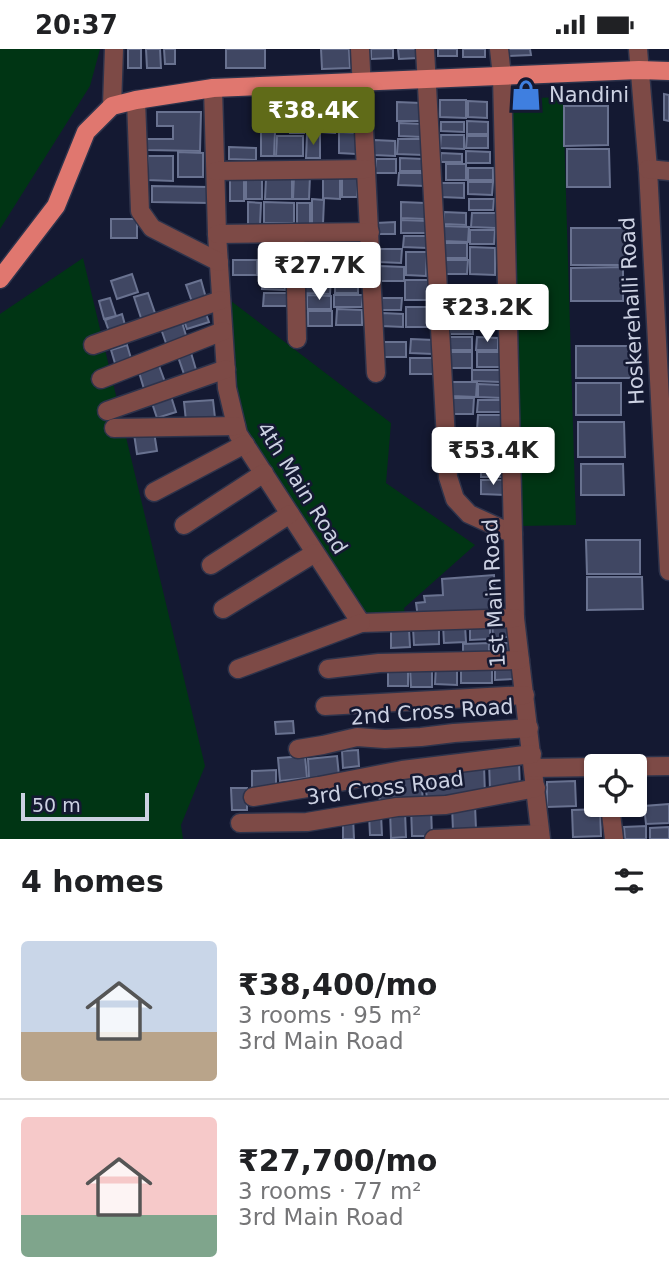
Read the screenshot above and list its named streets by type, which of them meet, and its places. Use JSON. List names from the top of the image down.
{
  "streets": {
    "street": [
      "Hoskerehalli Road",
      "4th Main Road",
      "1st Main Road",
      "2nd Cross Road",
      "3rd Cross Road"
    ]
  },
  "crossings": [
    ["1st Main Road", "2nd Cross Road"],
    ["1st Main Road", "3rd Cross Road"]
  ],
  "places": {
    "shop": ["Nandini"]
  },
  "scale_bar": "50 m",
  "page": {
    "status": "20:37",
    "price": [
      "₹38.4K",
      "₹27.7K",
      "₹23.2K",
      "₹53.4K"
    ],
    "scale": "50 m",
    "heading": "4 homes",
    "list": [
      {
        "name": "₹38,400/mo",
        "note": "3 rooms · 95 m² · 3rd Main Road"
      },
      {
        "name": "₹27,700/mo",
        "note": "3 rooms · 77 m² · 3rd Main Road"
      }
    ]
  }
}
